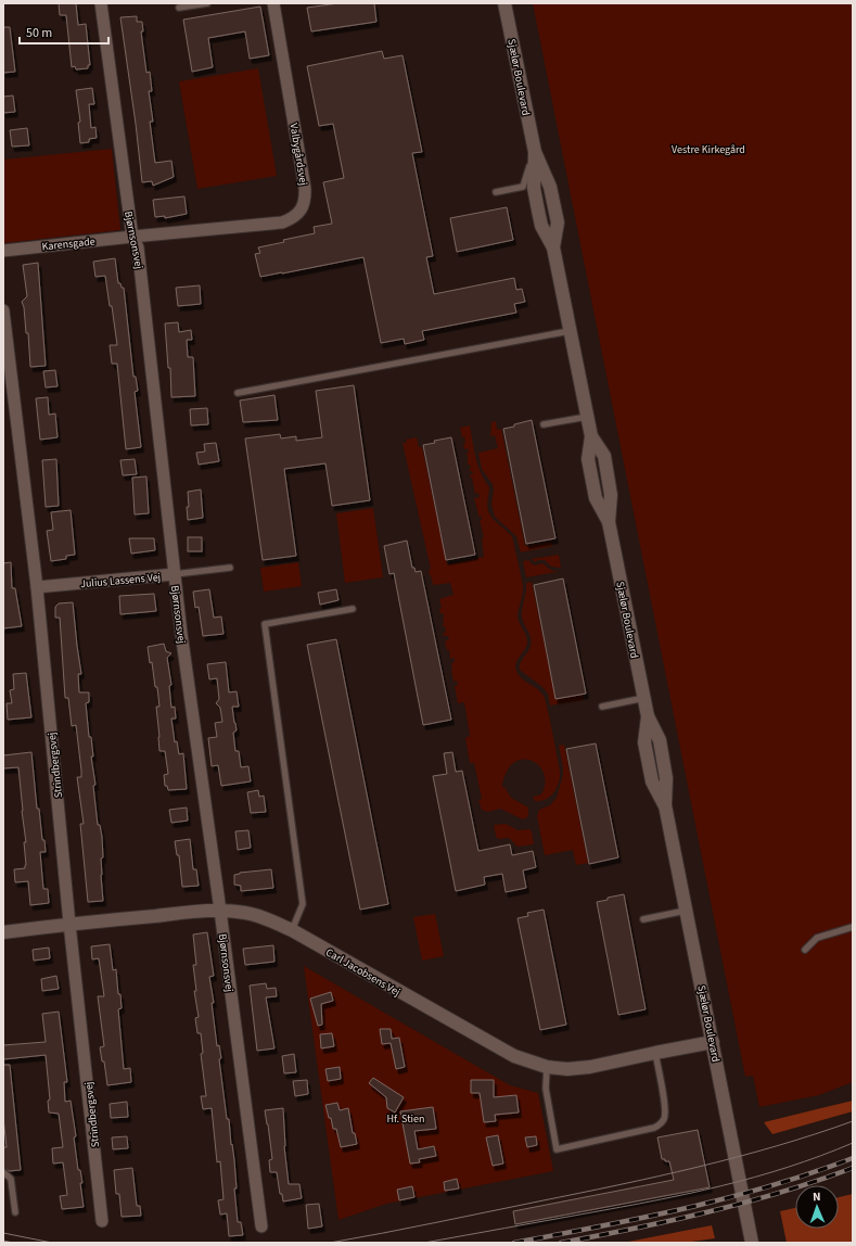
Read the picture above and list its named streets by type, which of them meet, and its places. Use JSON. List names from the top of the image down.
{
  "streets": {
    "street": [
      "Sjælør Boulevard",
      "Valbygårdsvej",
      "Bjørnsonsvej",
      "Karensgade",
      "Julius Lassens Vej",
      "Strindbergsvej",
      "Carl Jacobsens Vej"
    ]
  },
  "crossings": [
    ["Sjælør Boulevard", "Carl Jacobsens Vej"],
    ["Valbygårdsvej", "Bjørnsonsvej"],
    ["Valbygårdsvej", "Karensgade"],
    ["Bjørnsonsvej", "Karensgade"],
    ["Bjørnsonsvej", "Julius Lassens Vej"],
    ["Bjørnsonsvej", "Carl Jacobsens Vej"],
    ["Julius Lassens Vej", "Strindbergsvej"],
    ["Strindbergsvej", "Carl Jacobsens Vej"]
  ],
  "parks": ["Vestre Kirkegård", "Hf. Stien"],
  "scale_bar": "50 m",
  "north": "top"
}
